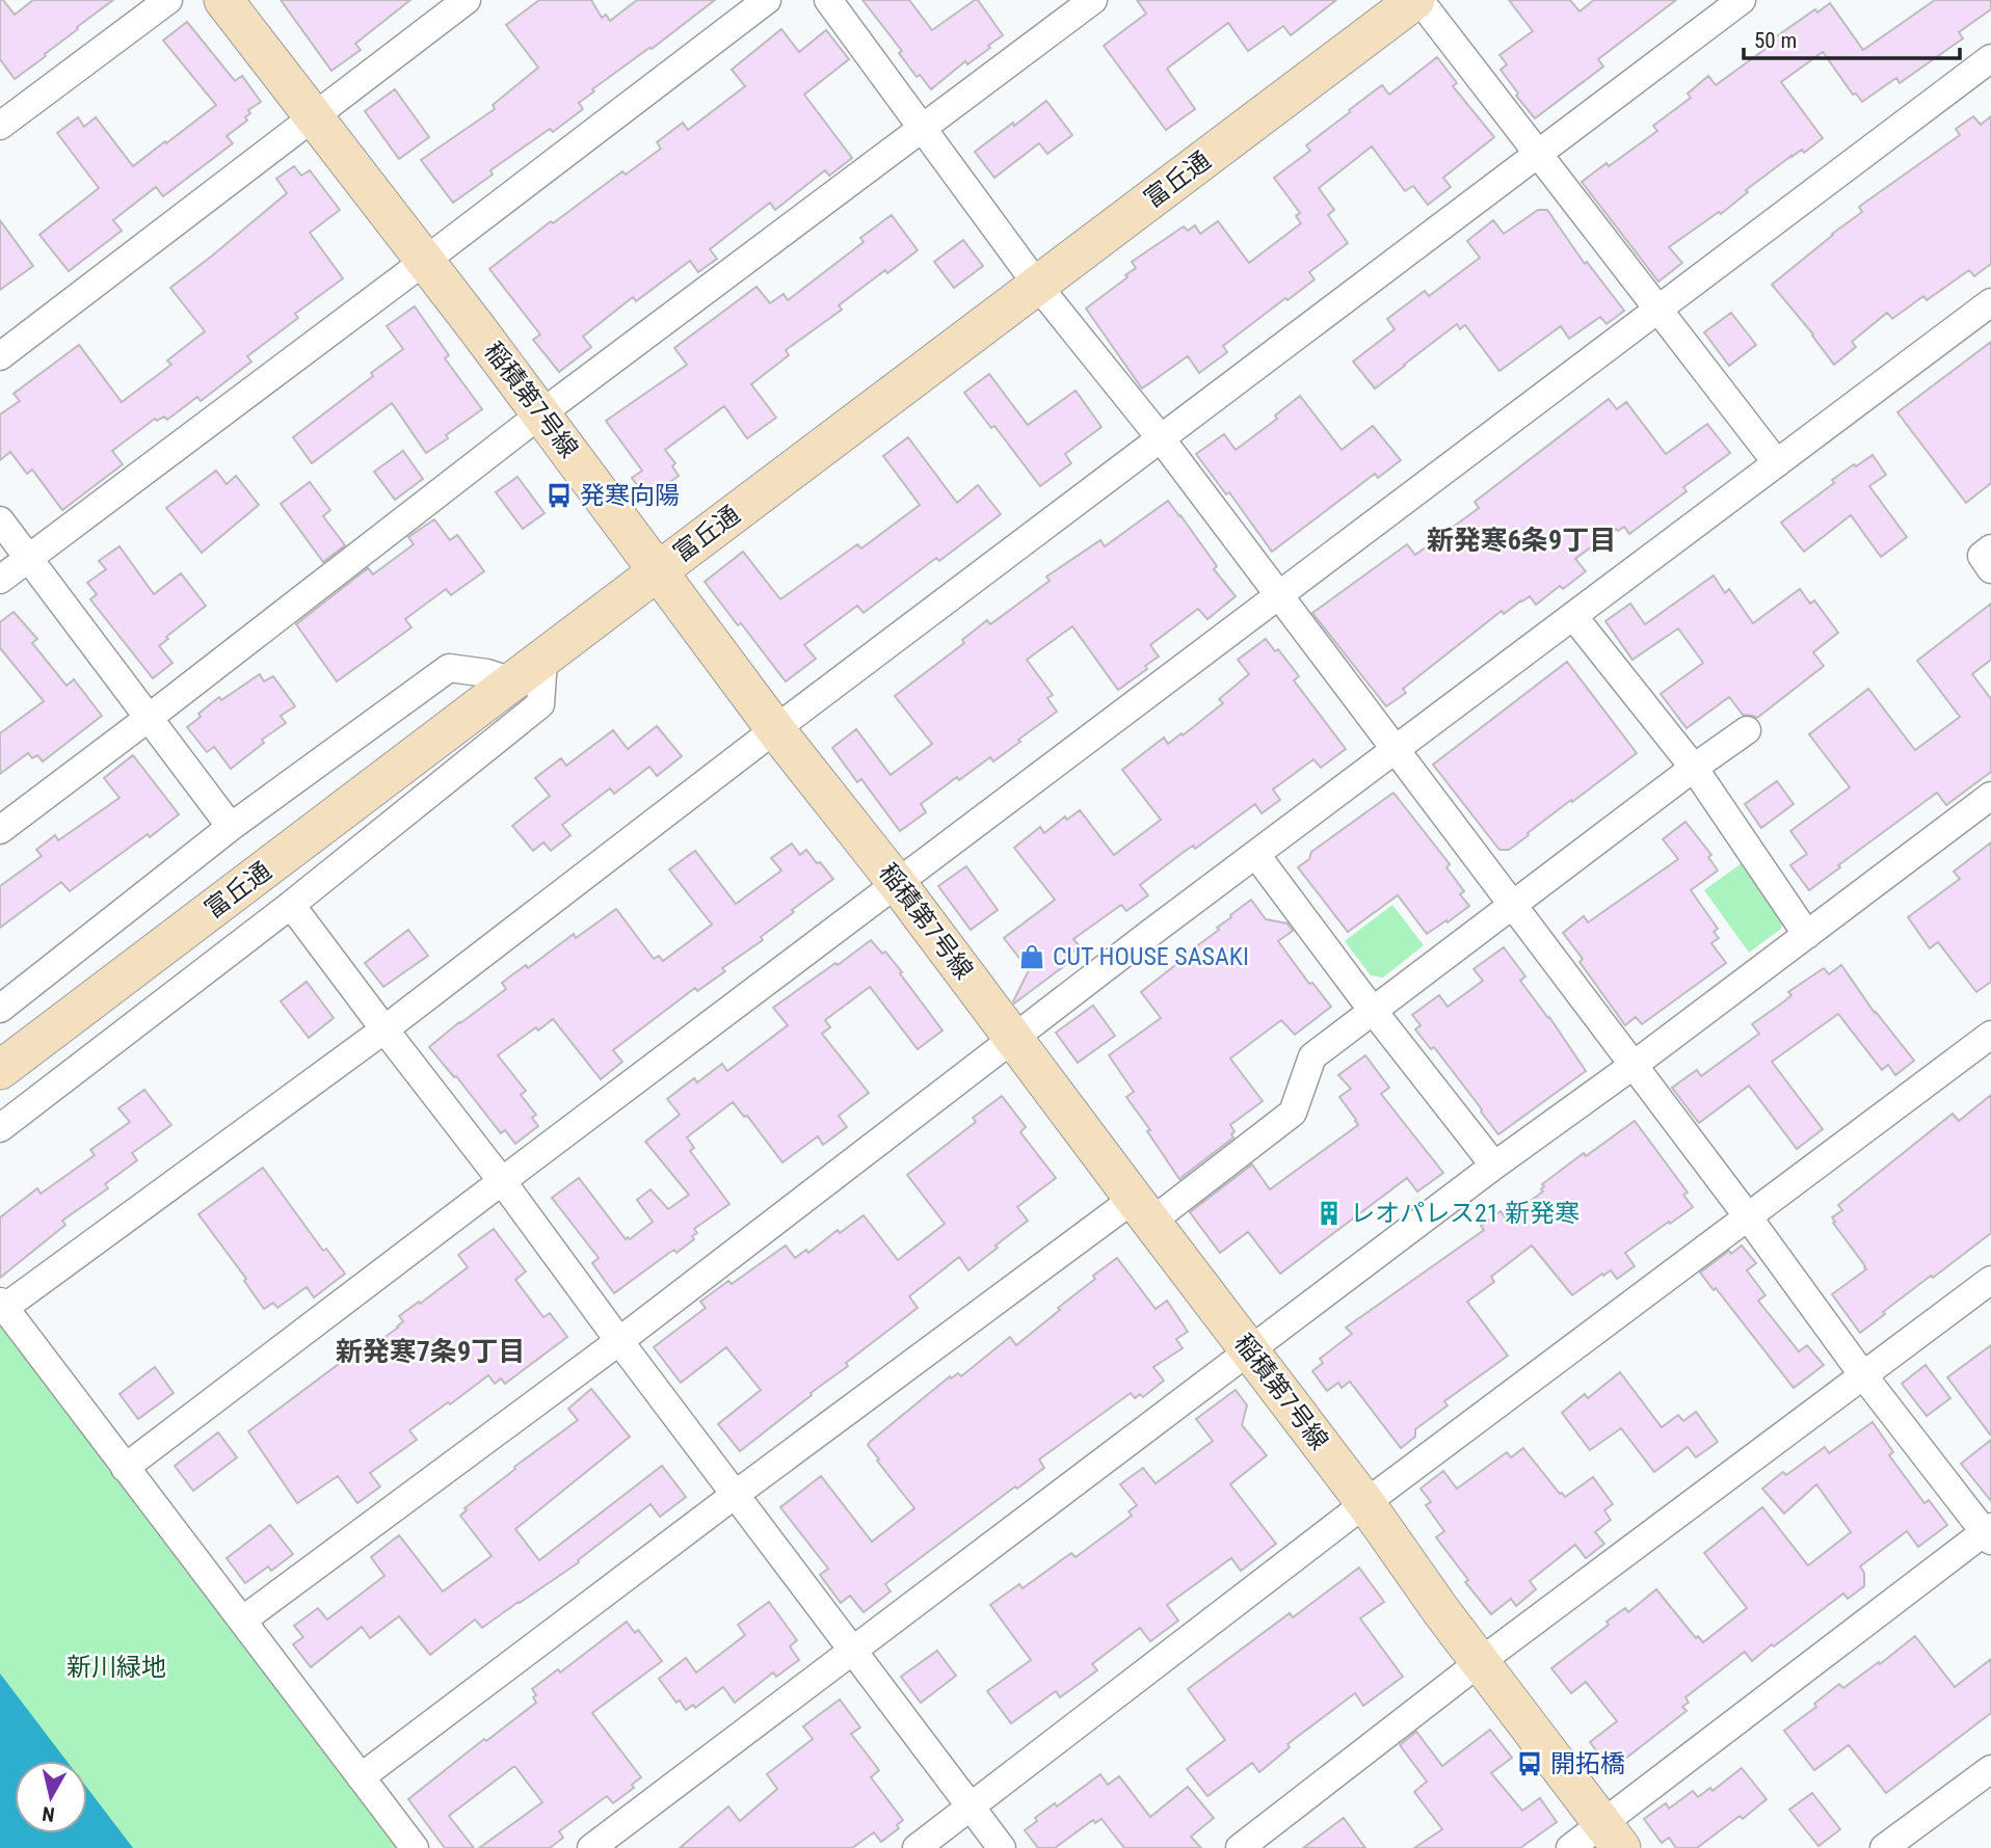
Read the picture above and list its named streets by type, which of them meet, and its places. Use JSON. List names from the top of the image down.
{
  "streets": {
    "street": ["富丘通", "稲積第7号線"]
  },
  "crossings": [
    ["富丘通", "稲積第7号線"]
  ],
  "districts": ["新発寒6条9丁目", "新発寒7条9丁目"],
  "parks": ["新川緑地"],
  "places": {
    "bus stop": ["発寒向陽", "開拓橋"],
    "shop": ["CUT HOUSE SASAKI"],
    "building": ["レオパレス21 新発寒"]
  },
  "scale_bar": "50 m",
  "north": "bottom"
}
